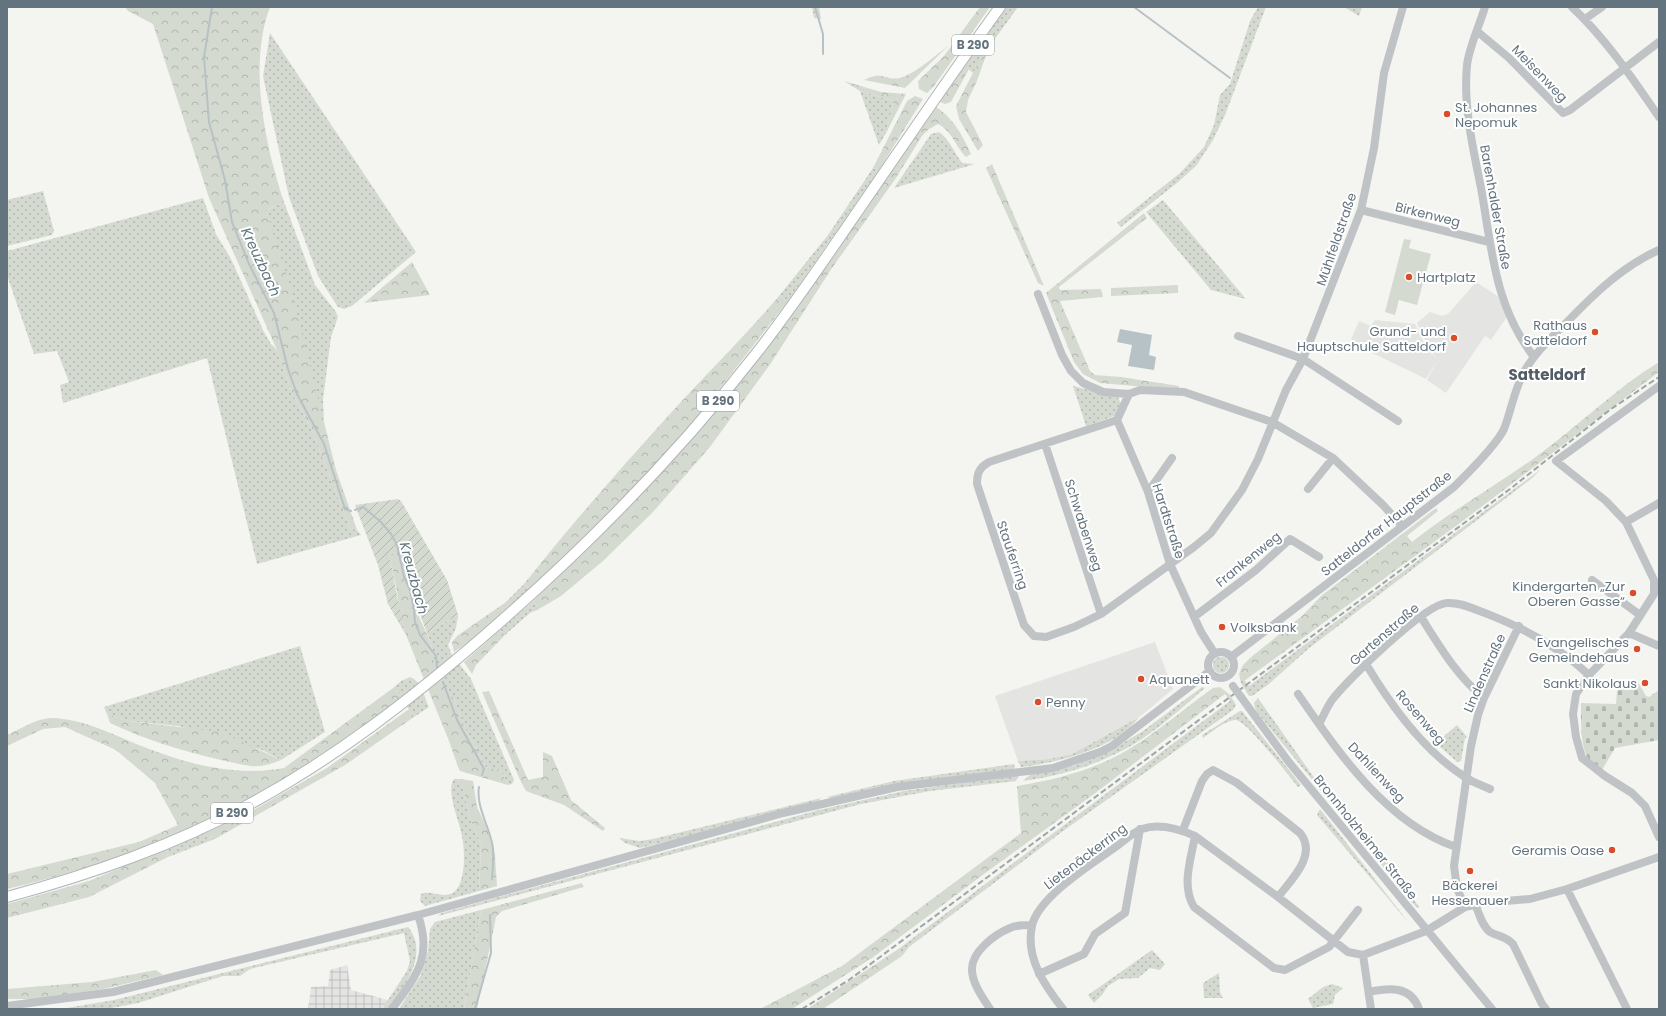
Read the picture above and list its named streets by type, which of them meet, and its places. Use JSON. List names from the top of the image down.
{
  "streets": {
    "main road": ["B 290"],
    "street": [
      "Meisenweg",
      "Barenhalder Straße",
      "Birkenweg",
      "Mühlfeldstraße",
      "Hardtstraße",
      "Satteldorfer Hauptstraße",
      "Schwabenweg",
      "Stauferring",
      "Frankenweg",
      "Gartenstraße",
      "Lindenstraße",
      "Rosenweg",
      "Dahlienweg",
      "Bronnholzheimer Straße",
      "Lietenäckerring"
    ]
  },
  "crossings": [
    ["Meisenweg", "Barenhalder Straße"],
    ["Barenhalder Straße", "Birkenweg"],
    ["Barenhalder Straße", "Satteldorfer Hauptstraße"],
    ["Birkenweg", "Mühlfeldstraße"],
    ["Mühlfeldstraße", "Hardtstraße"],
    ["Mühlfeldstraße", "Stauferring"],
    ["Hardtstraße", "Satteldorfer Hauptstraße"],
    ["Hardtstraße", "Stauferring"],
    ["Hardtstraße", "Frankenweg"],
    ["Hardtstraße", "Bronnholzheimer Straße"],
    ["Satteldorfer Hauptstraße", "Bronnholzheimer Straße"],
    ["Schwabenweg", "Stauferring"],
    ["Gartenstraße", "Lindenstraße"],
    ["Gartenstraße", "Rosenweg"],
    ["Gartenstraße", "Dahlienweg"],
    ["Lindenstraße", "Rosenweg"],
    ["Lindenstraße", "Dahlienweg"]
  ],
  "districts": ["Satteldorf"],
  "water": ["Kreuzbach"],
  "places": [
    "St. Johannes Nepomuk",
    "Hartplatz",
    "Rathaus Satteldorf",
    "Grund- und Hauptschule Satteldorf",
    "Kindergarten „Zur Oberen Gasse“",
    "Volksbank",
    "Evangelisches Gemeindehaus",
    "Aquanett",
    "Sankt Nikolaus",
    "Penny",
    "Geramis Oase",
    "Bäckerei Hessenauer"
  ]
}
